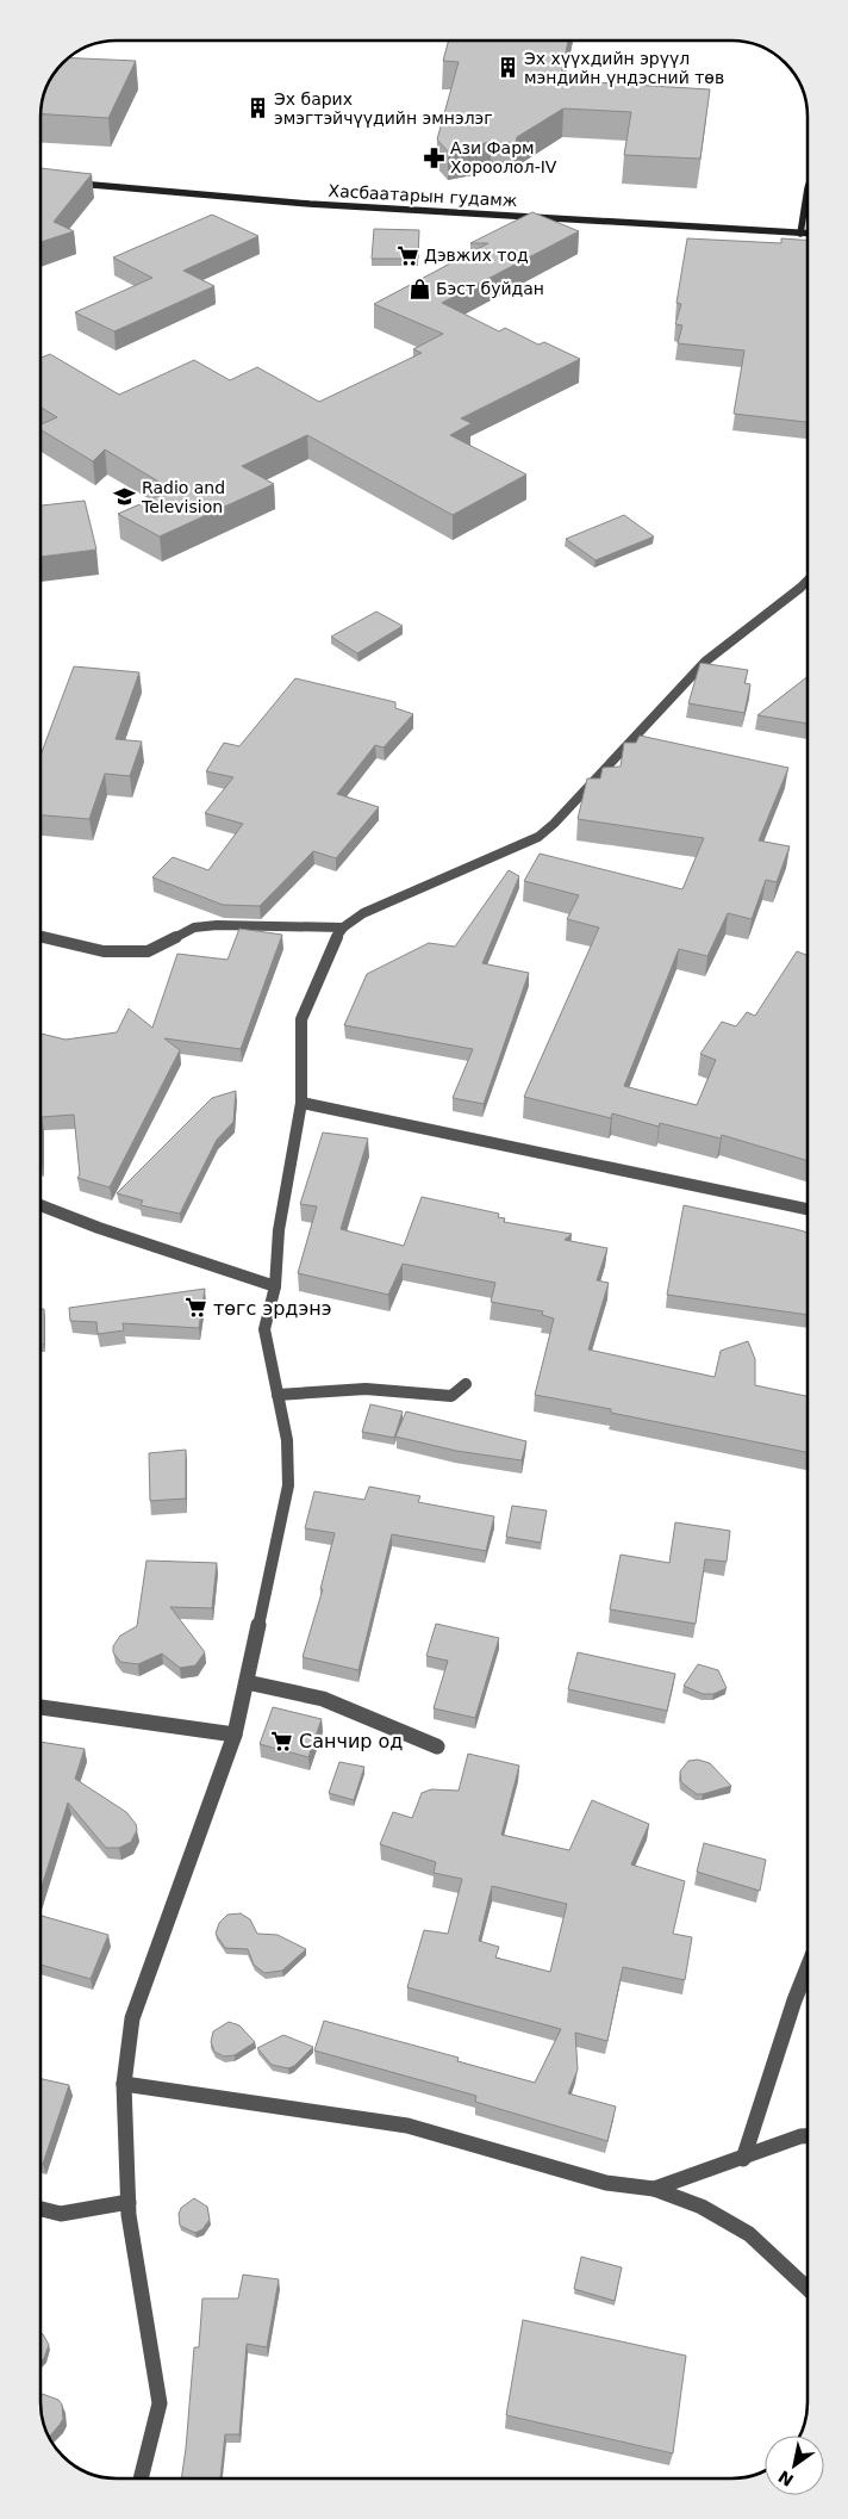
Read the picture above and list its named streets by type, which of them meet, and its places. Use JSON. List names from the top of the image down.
{
  "streets": {
    "street": ["Хасбаатарын гудамж"]
  },
  "places": {
    "building": ["Эх хүүхдийн эрүүл мэндийн үндэсний төв", "Эх барих эмэгтэйчүүдийн эмнэлэг"],
    "pharmacy": ["Ази Фарм Хороолол-IV"],
    "supermarket": ["Дэвжих тод", "төгс эрдэнэ", "Санчир од"],
    "shop": ["Бэст буйдан"],
    "school or university": ["Radio and Television"]
  },
  "north": "bottom left"
}
